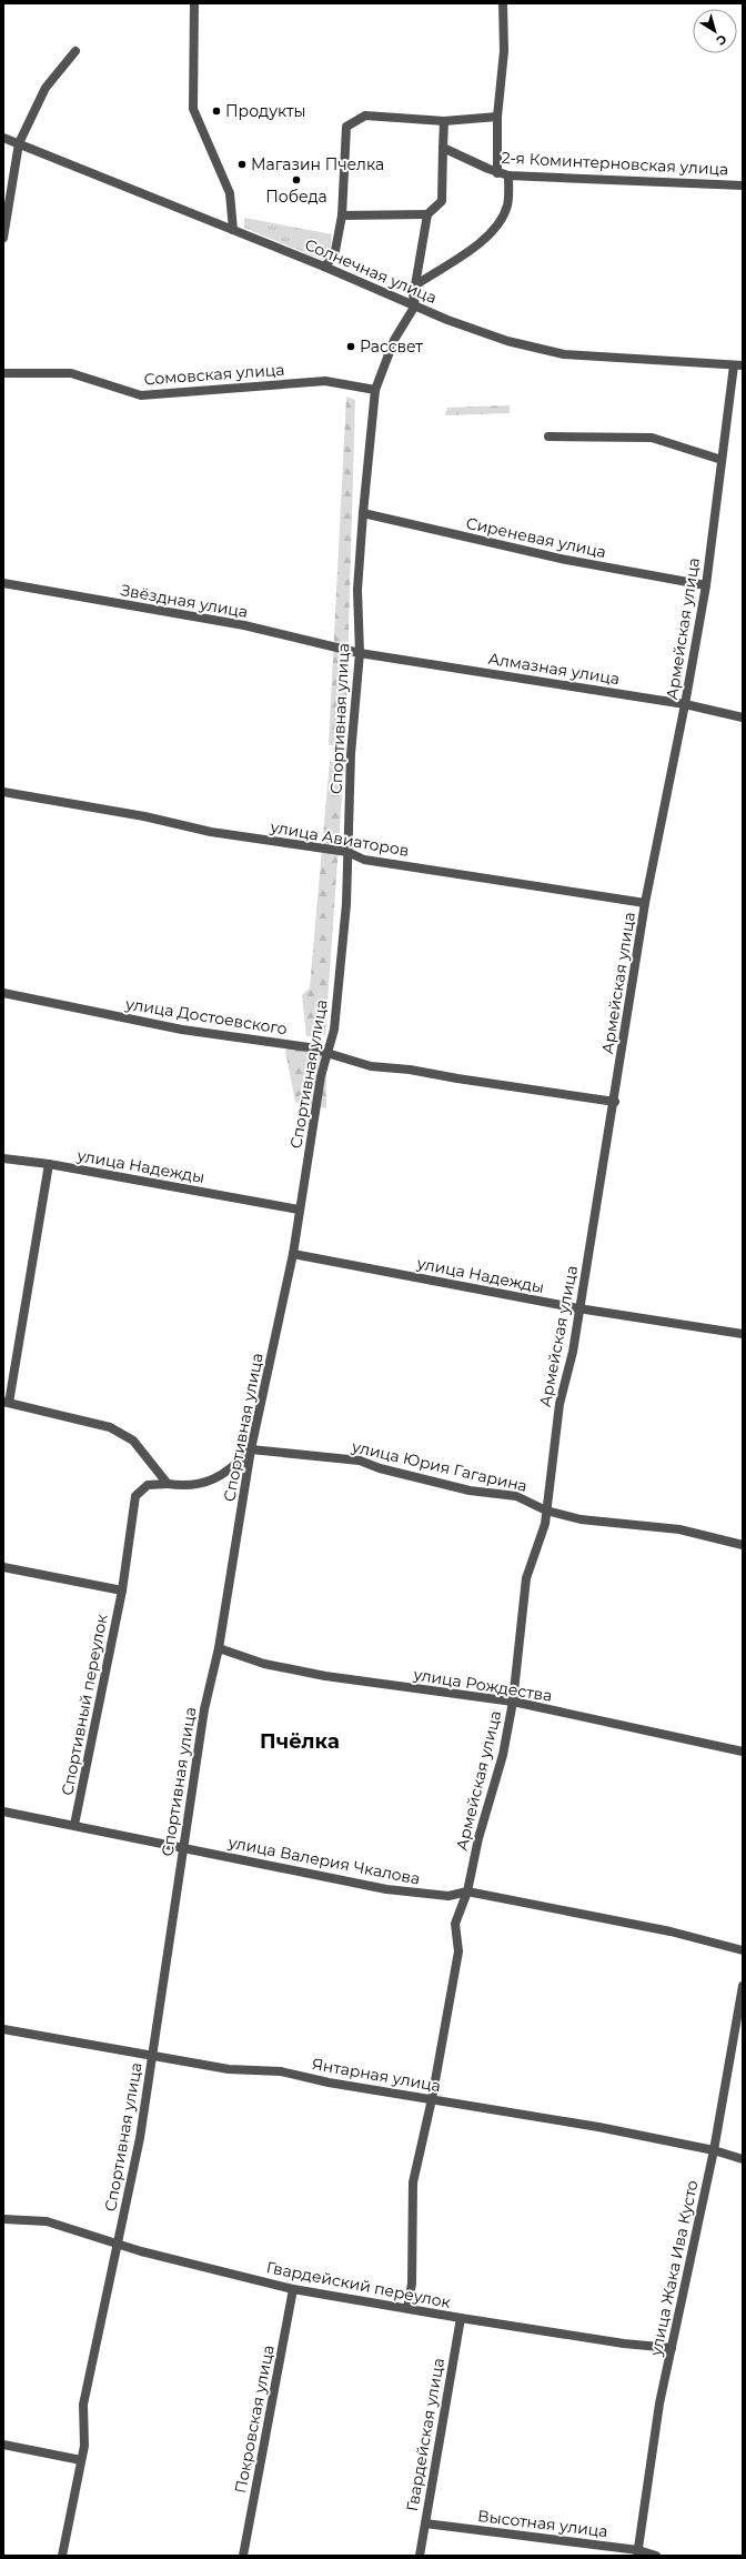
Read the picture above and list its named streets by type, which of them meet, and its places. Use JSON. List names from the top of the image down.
{
  "streets": {
    "street": [
      "2-я Коминтерновская улица",
      "Солнечная улица",
      "Сомовская улица",
      "Сиреневая улица",
      "Звёздная улица",
      "Армейская улица",
      "Алмазная улица",
      "Спортивная улица",
      "улица Авиаторов",
      "улица Достоевского",
      "улица Надежды",
      "улица Юрия Гагарина",
      "улица Рождества",
      "Спортивный переулок",
      "улица Валерия Чкалова",
      "Янтарная улица",
      "улица Жака Ива Кусто",
      "Гвардейский переулок",
      "Покровская улица",
      "Гвардейская улица",
      "Высотная улица"
    ]
  },
  "crossings": [
    ["Солнечная улица", "Армейская улица"],
    ["Солнечная улица", "Спортивная улица"],
    ["Сомовская улица", "Спортивная улица"],
    ["Сиреневая улица", "Армейская улица"],
    ["Сиреневая улица", "Спортивная улица"],
    ["Звёздная улица", "Алмазная улица"],
    ["Звёздная улица", "Спортивная улица"],
    ["Армейская улица", "Алмазная улица"],
    ["Армейская улица", "улица Авиаторов"],
    ["Армейская улица", "улица Достоевского"],
    ["Армейская улица", "улица Надежды"],
    ["Армейская улица", "улица Юрия Гагарина"],
    ["Армейская улица", "улица Рождества"],
    ["Армейская улица", "улица Валерия Чкалова"],
    ["Армейская улица", "Янтарная улица"],
    ["Армейская улица", "Гвардейский переулок"],
    ["Алмазная улица", "Спортивная улица"],
    ["Спортивная улица", "улица Авиаторов"],
    ["Спортивная улица", "улица Достоевского"],
    ["Спортивная улица", "улица Надежды"],
    ["Спортивная улица", "улица Юрия Гагарина"],
    ["Спортивная улица", "улица Рождества"],
    ["Спортивная улица", "улица Валерия Чкалова"],
    ["Спортивная улица", "Янтарная улица"],
    ["Спортивная улица", "Гвардейский переулок"],
    ["Спортивный переулок", "улица Валерия Чкалова"],
    ["Янтарная улица", "улица Жака Ива Кусто"],
    ["улица Жака Ива Кусто", "Гвардейский переулок"],
    ["улица Жака Ива Кусто", "Высотная улица"],
    ["Гвардейский переулок", "Покровская улица"],
    ["Гвардейский переулок", "Гвардейская улица"],
    ["Гвардейская улица", "Высотная улица"]
  ],
  "districts": ["Пчёлка"],
  "places": [
    "Продукты",
    "Магазин Пчелка",
    "Победа",
    "Рассвет"
  ],
  "north": "bottom right"
}
